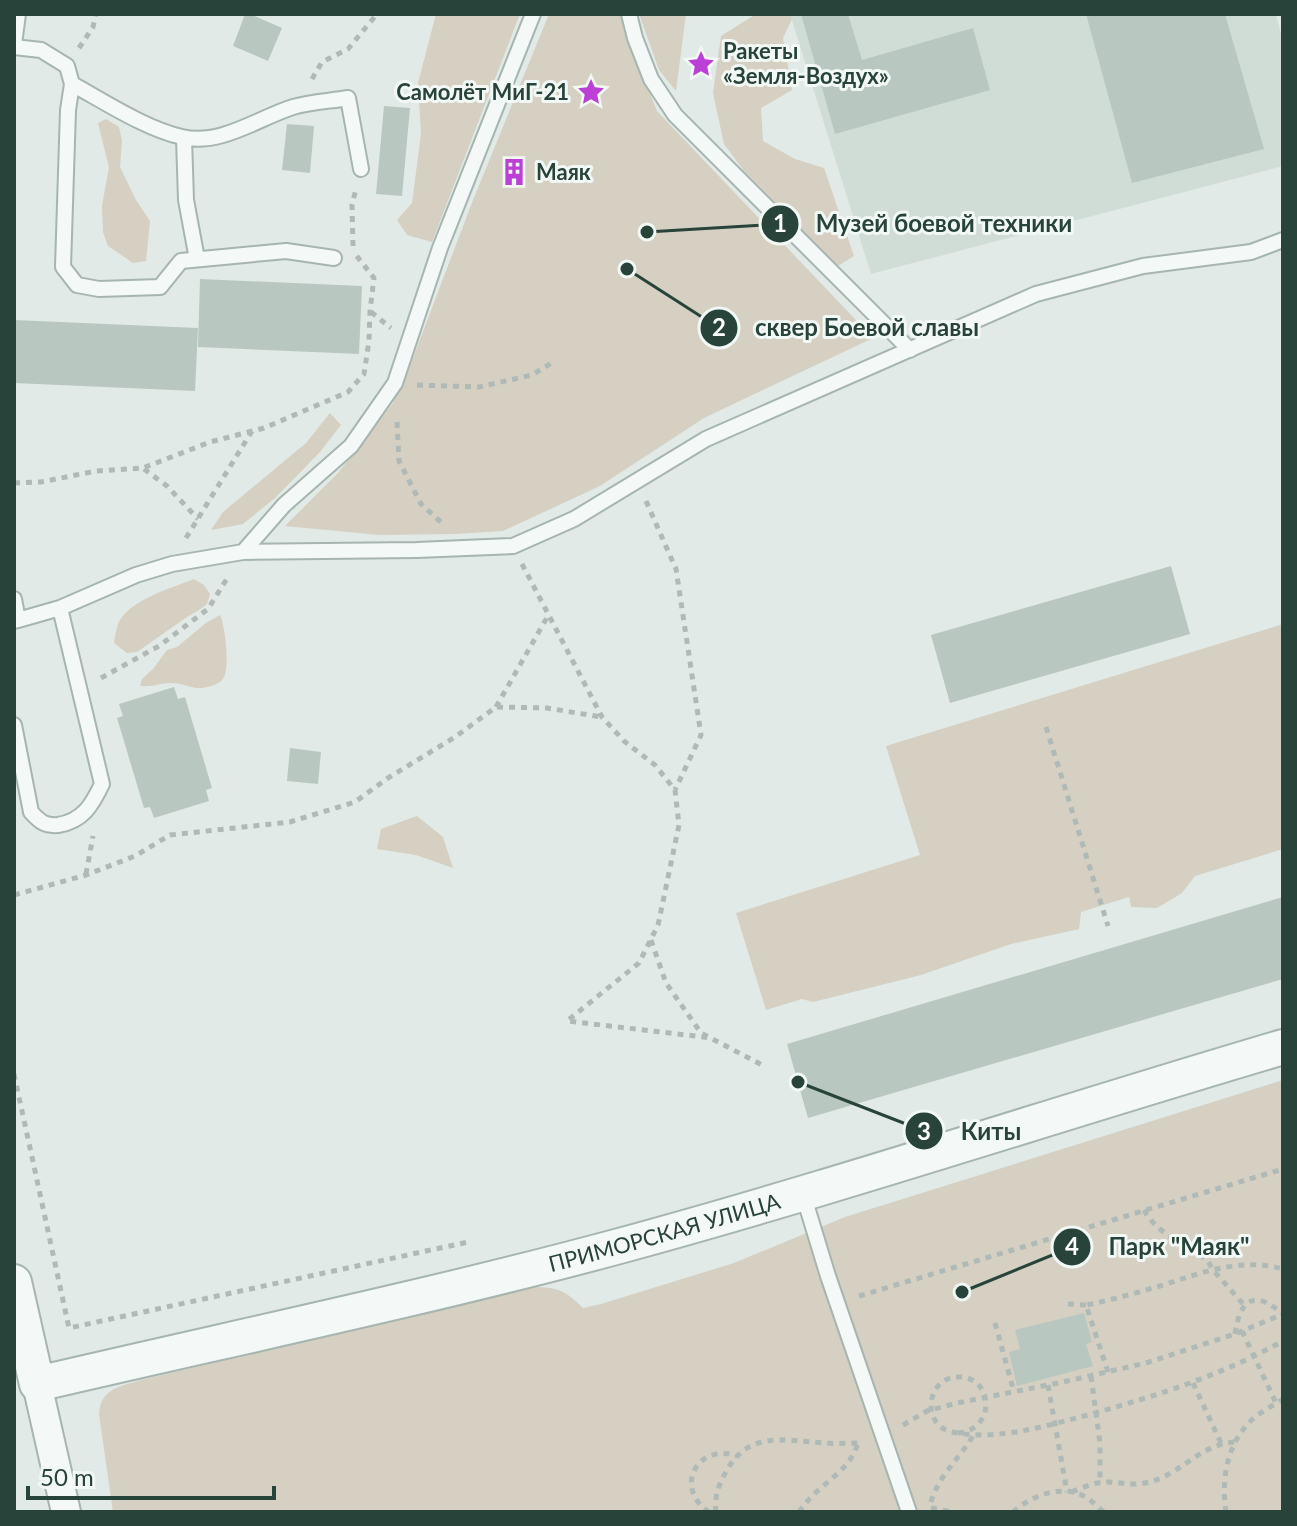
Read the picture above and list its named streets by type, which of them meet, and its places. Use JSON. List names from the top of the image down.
{
  "streets": {
    "street": ["ПРИМОРСКАЯ УЛИЦА"]
  },
  "places": {
    "place": ["Ракеты «Земля-Воздух»", "Самолёт МиГ-21"],
    "building": ["Маяк"],
    "other": [
      "Музей боевой техники",
      "сквер Боевой славы",
      "Киты",
      "Парк \"Маяк\""
    ]
  },
  "scale_bar": "50 m"
}
